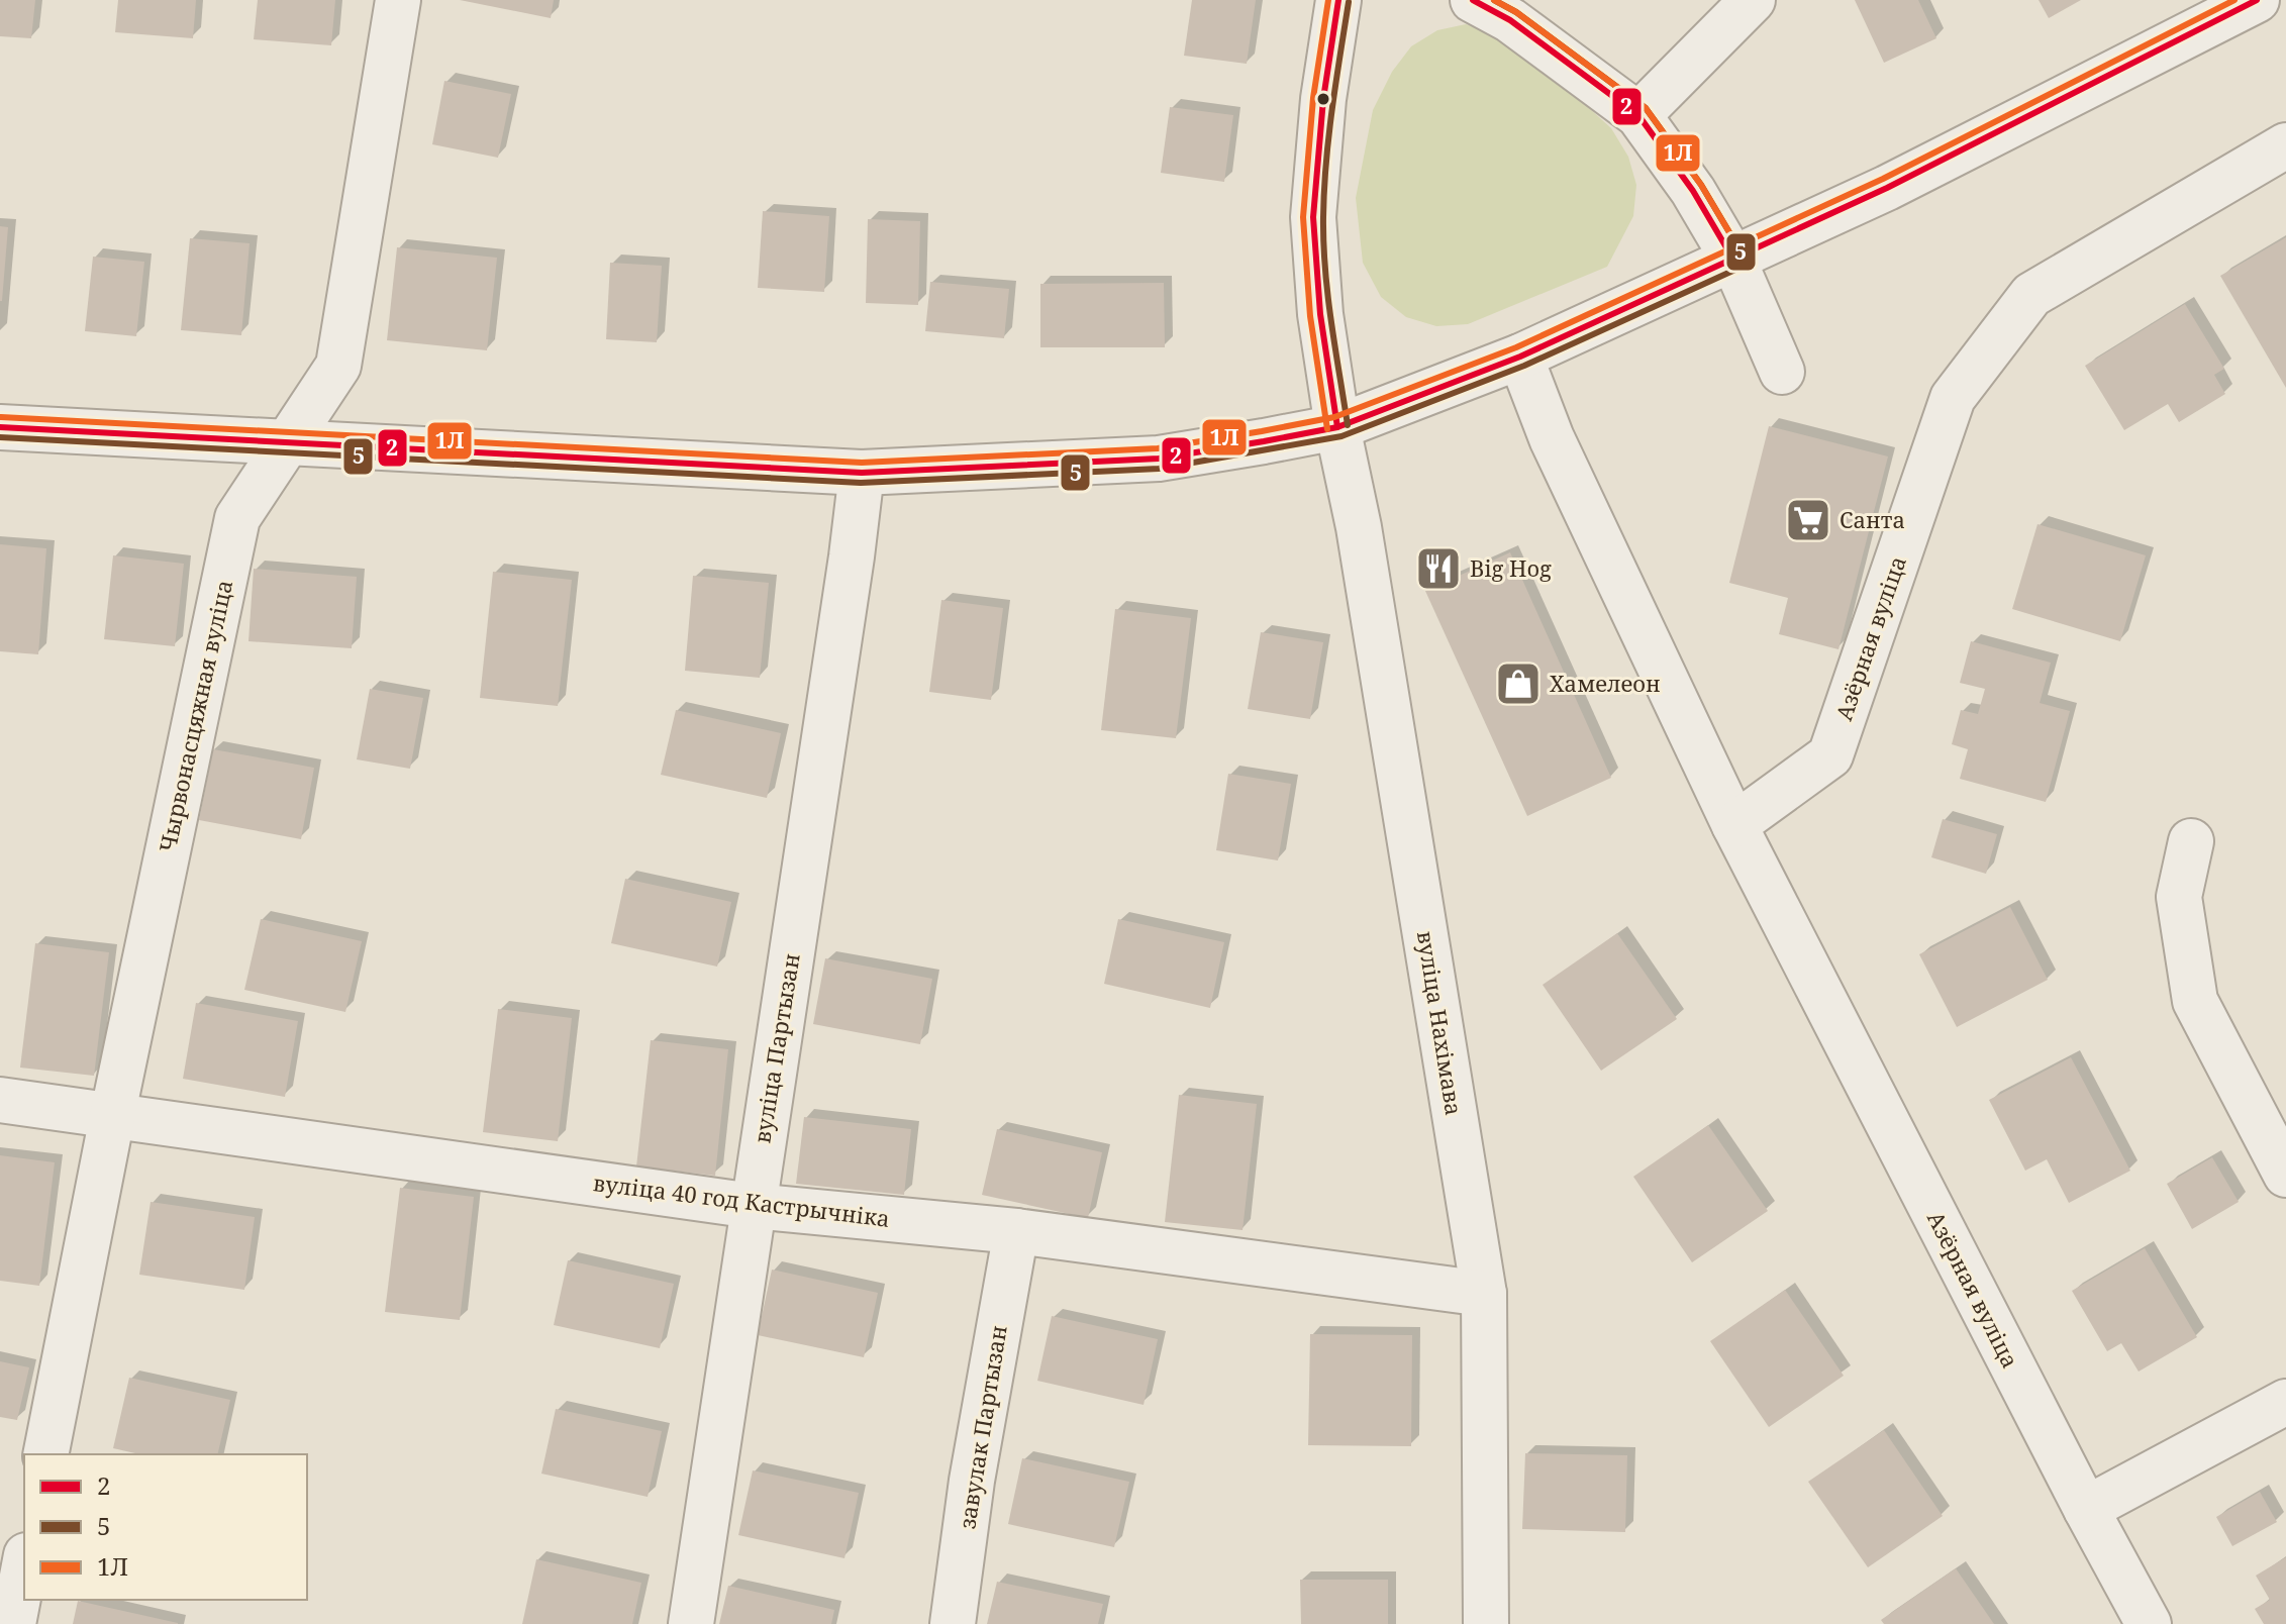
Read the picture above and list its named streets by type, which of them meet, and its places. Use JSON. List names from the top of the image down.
{
  "streets": {
    "street": [
      "Азёрная вуліца",
      "Чырвонасцяжная вуліца",
      "вуліца Нахімава",
      "вуліца Партызан",
      "вуліца 40 год Кастрычніка",
      "завулак Партызан"
    ]
  },
  "crossings": [
    ["Чырвонасцяжная вуліца", "вуліца 40 год Кастрычніка"],
    ["вуліца Нахімава", "вуліца 40 год Кастрычніка"],
    ["вуліца Партызан", "вуліца 40 год Кастрычніка"],
    ["вуліца 40 год Кастрычніка", "завулак Партызан"]
  ],
  "places": {
    "supermarket": ["Санта"],
    "restaurant": ["Big Hog"],
    "shop": ["Хамелеон"]
  },
  "lines": ["transit line 2", "transit line 5", "transit line 1Л"],
  "legend": ["2", "5", "1Л"]
}
